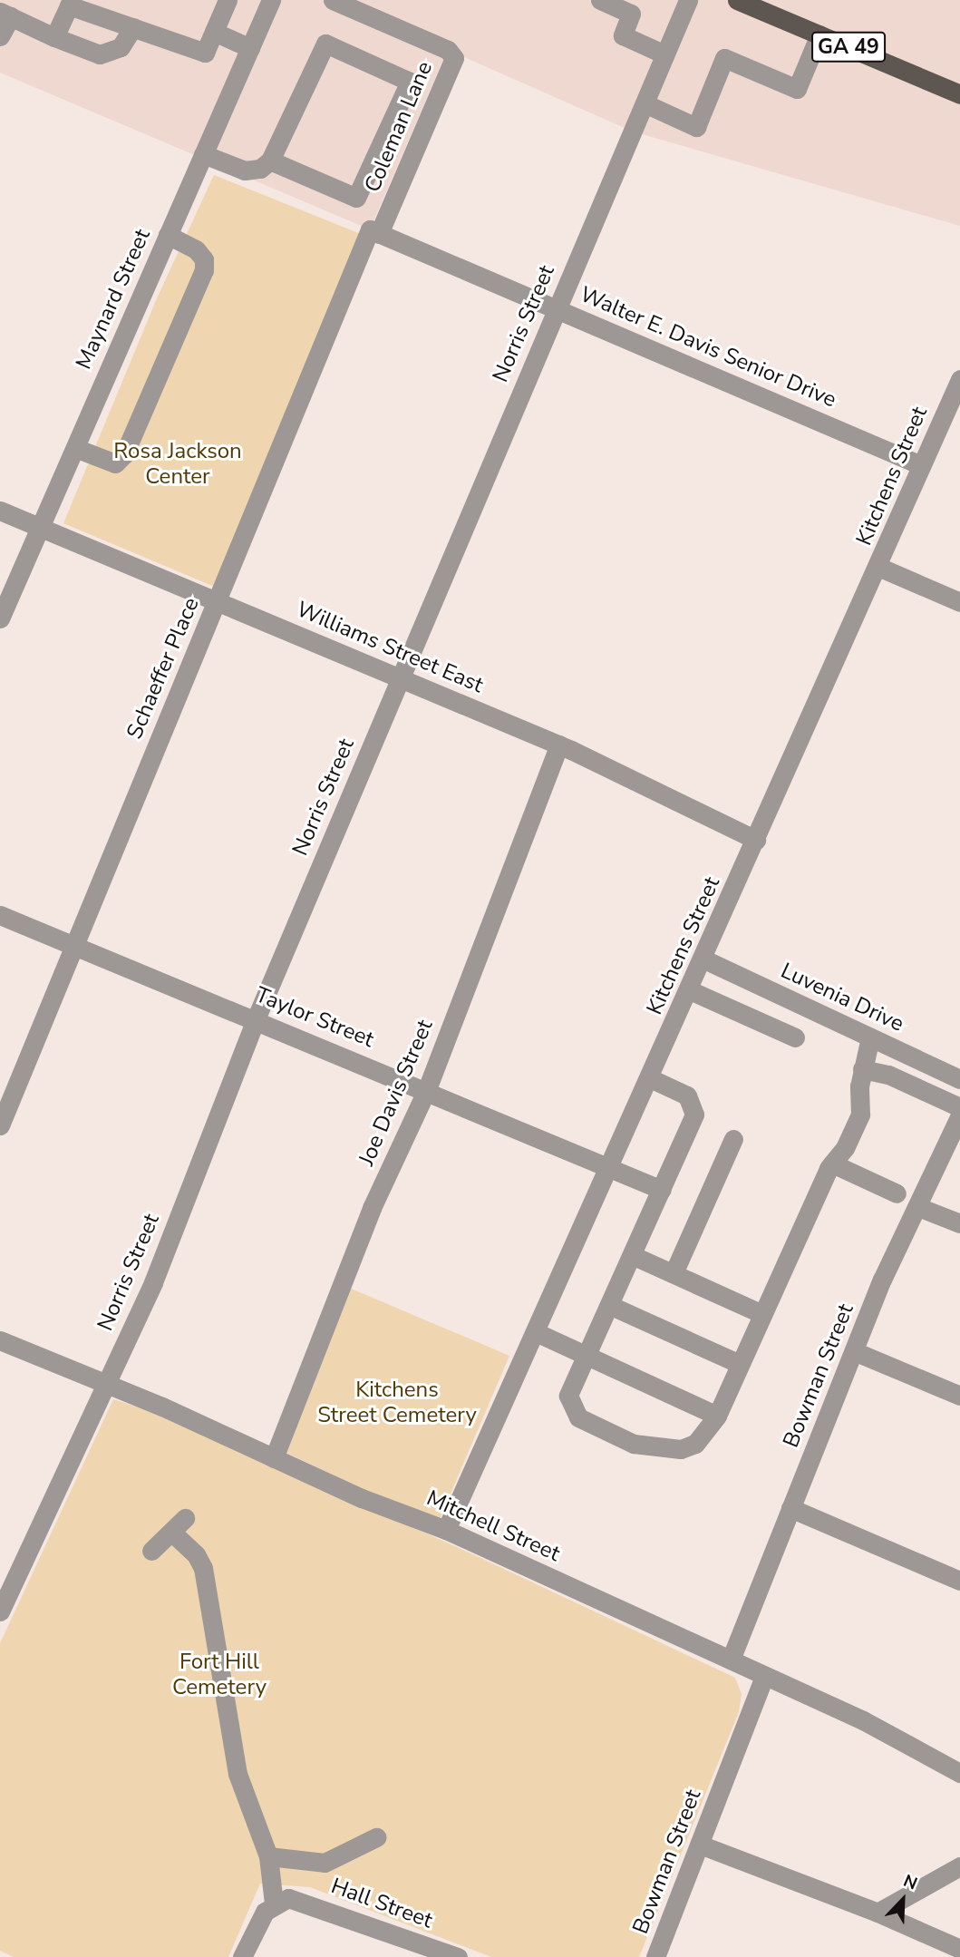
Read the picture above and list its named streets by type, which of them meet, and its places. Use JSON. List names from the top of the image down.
{
  "streets": {
    "main road": ["GA 49"],
    "street": [
      "Coleman Lane",
      "Maynard Street",
      "Norris Street",
      "Walter E. Davis Senior Drive",
      "Kitchens Street",
      "Williams Street East",
      "Schaeffer Place",
      "Luvenia Drive",
      "Taylor Street",
      "Joe Davis Street",
      "Bowman Street",
      "Mitchell Street",
      "Hall Street"
    ]
  },
  "crossings": [
    ["Coleman Lane", "Walter E. Davis Senior Drive"],
    ["Coleman Lane", "Schaeffer Place"],
    ["Maynard Street", "Williams Street East"],
    ["Norris Street", "Walter E. Davis Senior Drive"],
    ["Norris Street", "Williams Street East"],
    ["Norris Street", "Taylor Street"],
    ["Norris Street", "Mitchell Street"],
    ["Walter E. Davis Senior Drive", "Kitchens Street"],
    ["Walter E. Davis Senior Drive", "Schaeffer Place"],
    ["Kitchens Street", "Williams Street East"],
    ["Kitchens Street", "Luvenia Drive"],
    ["Kitchens Street", "Taylor Street"],
    ["Kitchens Street", "Mitchell Street"],
    ["Williams Street East", "Schaeffer Place"],
    ["Williams Street East", "Joe Davis Street"],
    ["Schaeffer Place", "Taylor Street"],
    ["Taylor Street", "Joe Davis Street"],
    ["Joe Davis Street", "Mitchell Street"],
    ["Bowman Street", "Mitchell Street"]
  ],
  "parks": ["Rosa Jackson Center", "Kitchens Street Cemetery", "Fort Hill Cemetery"],
  "north": "top right"
}
